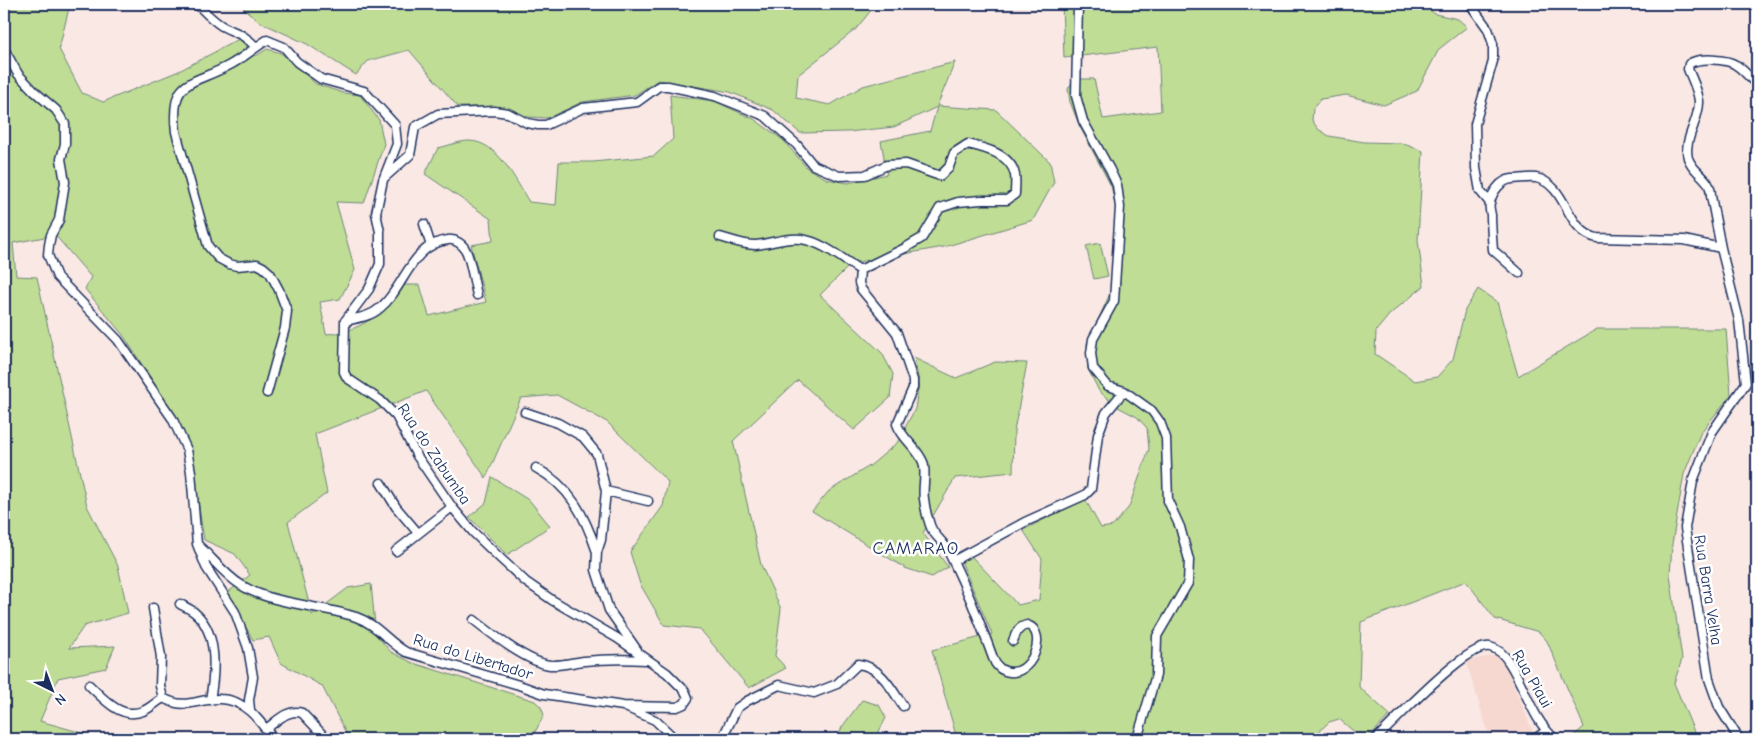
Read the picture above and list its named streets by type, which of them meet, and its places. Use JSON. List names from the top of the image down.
{
  "streets": {
    "street": [
      "Rua do Zabumba",
      "Rua Barra Velha",
      "Rua do Libertador",
      "Rua Piaui"
    ]
  },
  "crossings": [
    ["Rua do Zabumba", "Rua do Libertador"]
  ],
  "districts": ["CAMARAO"],
  "north": "bottom right"
}
